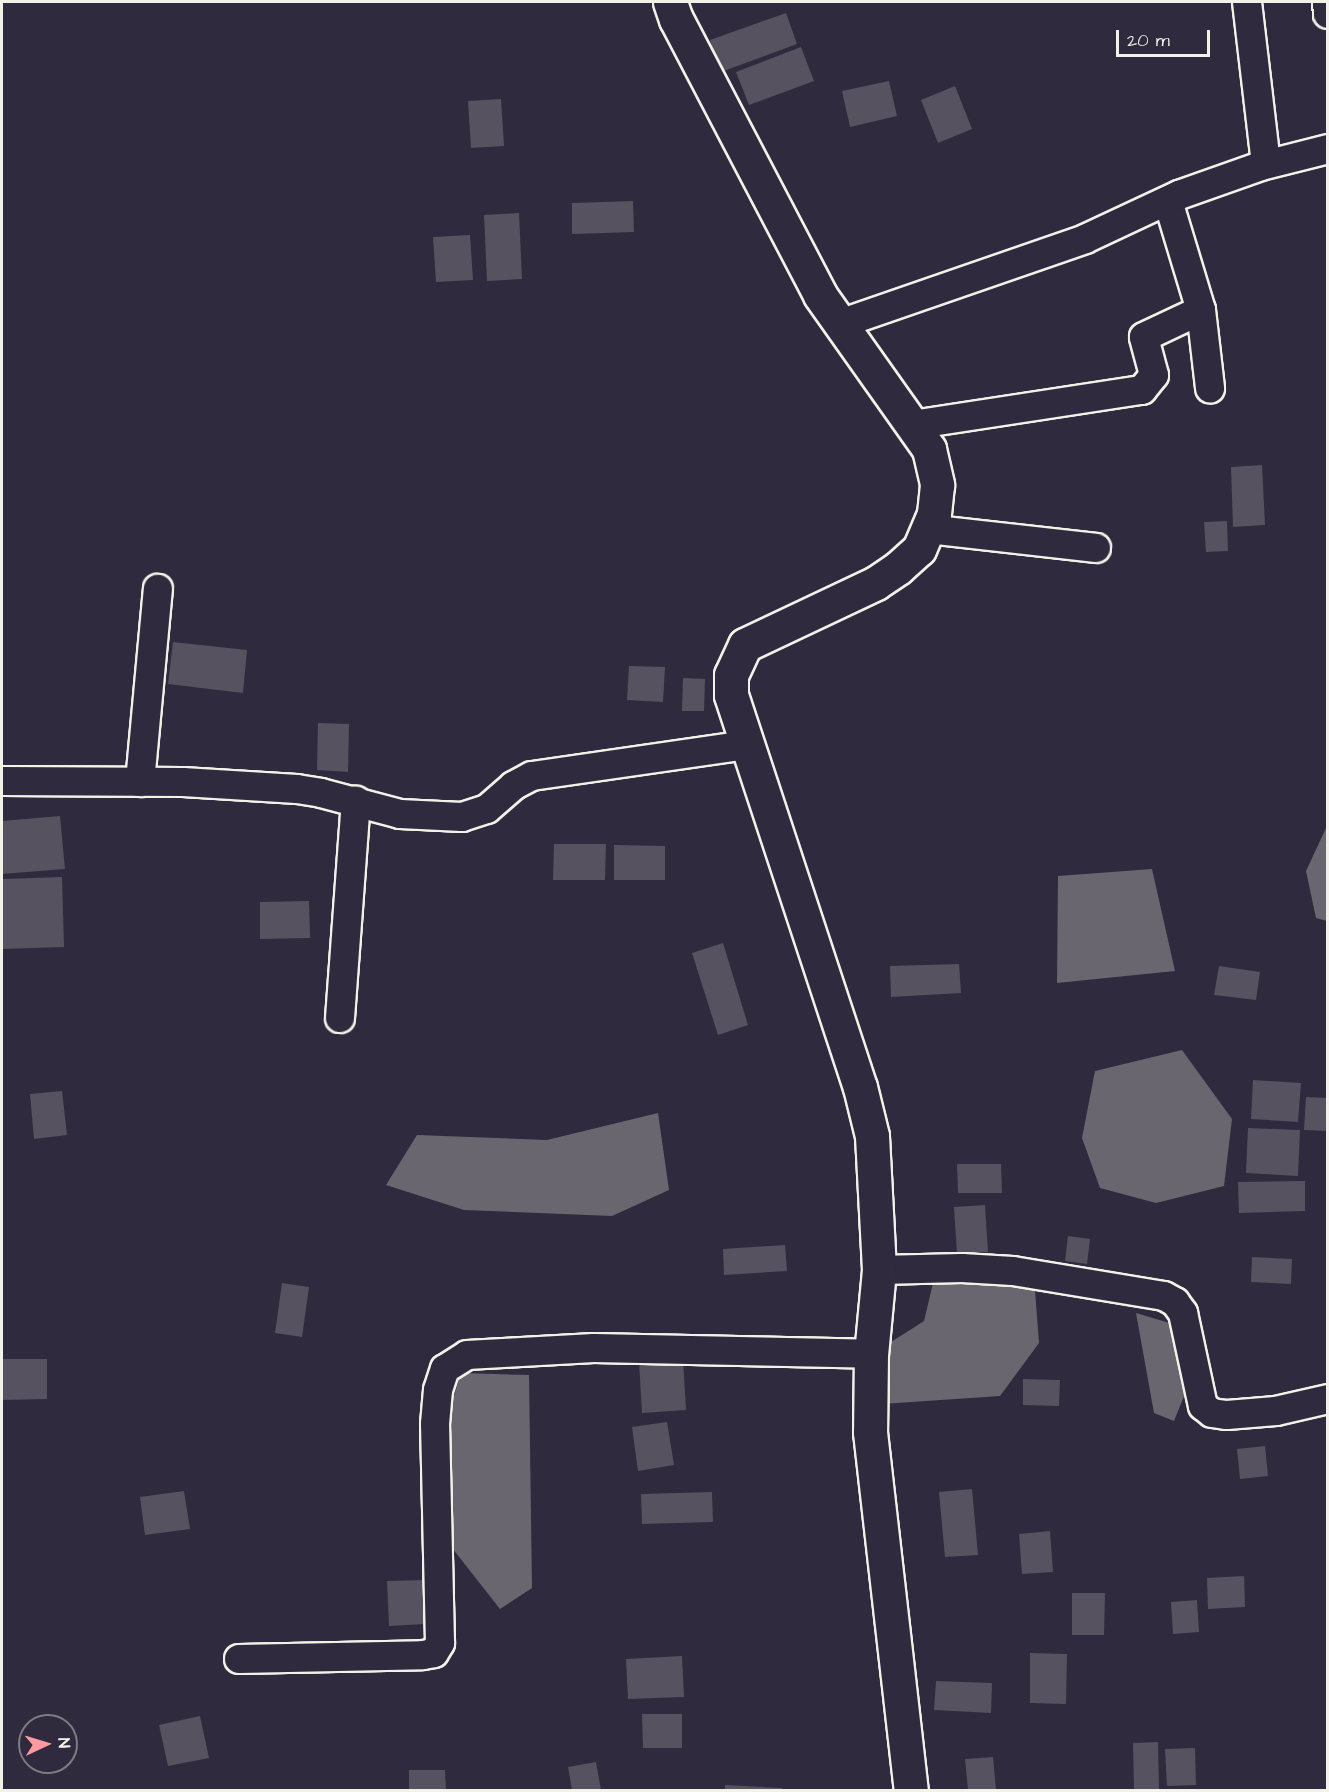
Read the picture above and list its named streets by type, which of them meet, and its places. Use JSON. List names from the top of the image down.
{
  "scale_bar": "20 m",
  "north": "right"
}
